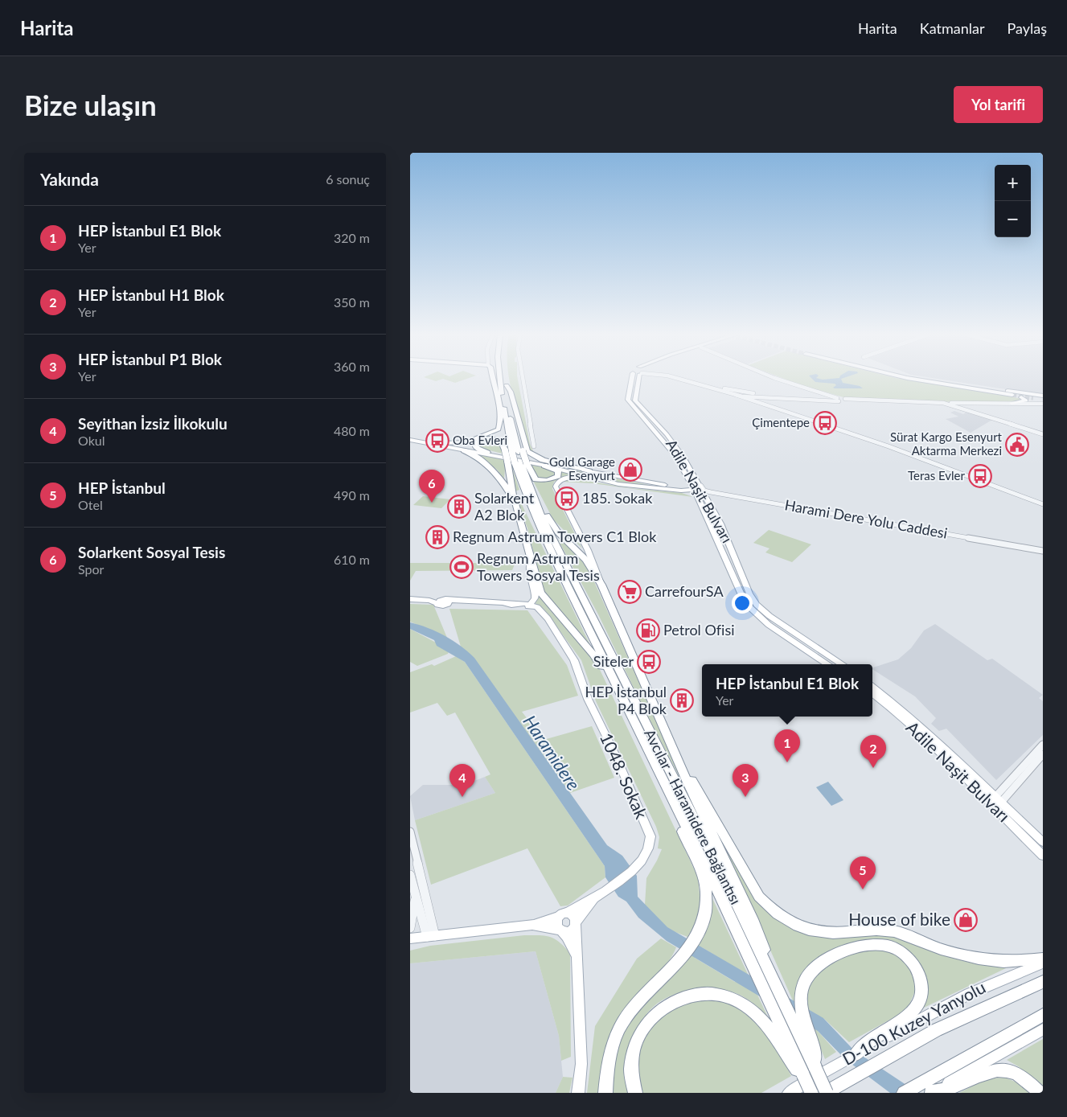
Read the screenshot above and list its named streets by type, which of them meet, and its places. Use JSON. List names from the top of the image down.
{
  "streets": {
    "highway": ["Avcılar - Haramidere Bağlantısı"],
    "main road": ["Adile Naşit Bulvarı", "1048. Sokak", "D-100 Kuzey Yanyolu"],
    "street": ["Harami Dere Yolu Caddesi"]
  },
  "crossings": [
    ["Adile Naşit Bulvarı", "Harami Dere Yolu Caddesi"]
  ],
  "water": ["Haramidere"],
  "places": {
    "bus stop": [
      "Çimentepe",
      "Oba Evleri",
      "Teras Evler",
      "185. Sokak",
      "Siteler"
    ],
    "public building": ["Sürat Kargo Esenyurt Aktarma Merkezi"],
    "shop": ["Gold Garage Esenyurt", "House of bike"],
    "building": ["Solarkent A2 Blok", "Regnum Astrum Towers C1 Blok", "HEP İstanbul P4 Blok"],
    "sports": ["Regnum Astrum Towers Sosyal Tesis"],
    "supermarket": ["CarrefourSA"],
    "fuel station": ["Petrol Ofisi"]
  },
  "page": {
    "header": "Harita",
    "nav": ["Harita", "Katmanlar", "Paylaş"],
    "buttons": "Yol tarifi",
    "title": "Bize ulaşın",
    "heading": ["Yakında", "6 sonuç"],
    "map_buttons": ["+", "−"],
    "list": [
      {
        "mark": "1",
        "name": "HEP İstanbul E1 Blok",
        "note": "Yer",
        "value": "320 m"
      },
      {
        "mark": "2",
        "name": "HEP İstanbul H1 Blok",
        "note": "Yer",
        "value": "350 m"
      },
      {
        "mark": "3",
        "name": "HEP İstanbul P1 Blok",
        "note": "Yer",
        "value": "360 m"
      },
      {
        "mark": "4",
        "name": "Seyithan İzsiz İlkokulu",
        "note": "Okul",
        "value": "480 m"
      },
      {
        "mark": "5",
        "name": "HEP İstanbul",
        "note": "Otel",
        "value": "490 m"
      },
      {
        "mark": "6",
        "name": "Solarkent Sosyal Tesis",
        "note": "Spor",
        "value": "610 m"
      }
    ],
    "pins": [
      "6",
      "1",
      "2",
      "3",
      "4",
      "5"
    ],
    "popup": ["HEP İstanbul E1 Blok", "Yer"]
  }
}
